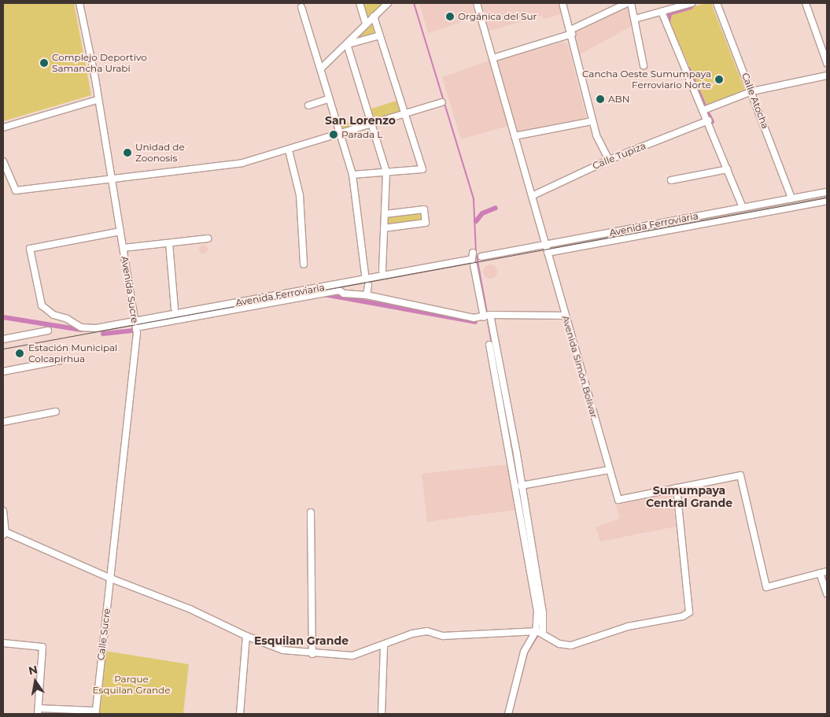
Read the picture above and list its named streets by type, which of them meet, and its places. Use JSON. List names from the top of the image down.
{
  "streets": {
    "street": [
      "Calle Atocha",
      "Calle Tupiza",
      "Avenida Ferroviaria",
      "Avenida Sucre",
      "Avenida Simón Bolívar",
      "Calle Sucre"
    ]
  },
  "crossings": [
    ["Calle Atocha", "Avenida Ferroviaria"],
    ["Calle Tupiza", "Avenida Simón Bolívar"],
    ["Avenida Ferroviaria", "Avenida Sucre"],
    ["Avenida Ferroviaria", "Avenida Simón Bolívar"],
    ["Avenida Sucre", "Calle Sucre"]
  ],
  "districts": ["San Lorenzo", "Sumumpaya Central Grande", "Esquilan Grande"],
  "parks": ["Parque Esquilan Grande"],
  "places": [
    "Orgánica del Sur",
    "Complejo Deportivo Samancha Urabi",
    "Cancha Oeste Sumumpaya Ferroviario Norte",
    "ABN",
    "Parada L",
    "Unidad de Zoonosis",
    "Estación Municipal Colcapirhua"
  ],
  "north": "top"
}
